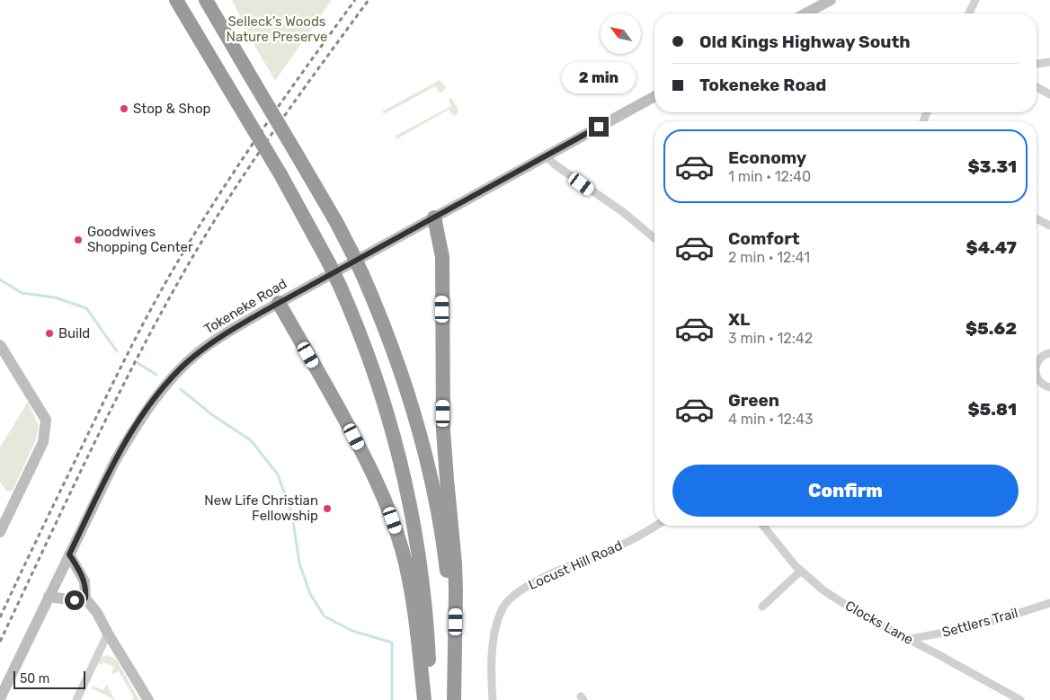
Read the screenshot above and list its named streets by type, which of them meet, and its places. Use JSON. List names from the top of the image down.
{
  "streets": {
    "main road": ["Tokeneke Road"],
    "street": ["Locust Hill Road", "Clocks Lane", "Settlers Trail"]
  },
  "crossings": [
    ["Clocks Lane", "Settlers Trail"]
  ],
  "parks": ["Selleck's Woods Nature Preserve"],
  "places": [
    "Stop & Shop",
    "Goodwives Shopping Center",
    "Build",
    "New Life Christian Fellowship"
  ],
  "scale_bar": "50 m",
  "north": "top left",
  "page": {
    "banner": ["Old Kings Highway South", "Tokeneke Road"],
    "bubble": "2 min",
    "list": [
      {
        "name": "Economy",
        "note": "1 min · 12:40",
        "value": "$3.31"
      },
      {
        "name": "Comfort",
        "note": "2 min · 12:41",
        "value": "$4.47"
      },
      {
        "name": "XL",
        "note": "3 min · 12:42",
        "value": "$5.62"
      },
      {
        "name": "Green",
        "note": "4 min · 12:43",
        "value": "$5.81"
      }
    ],
    "buttons": "Confirm",
    "scale": "50 m"
  }
}
